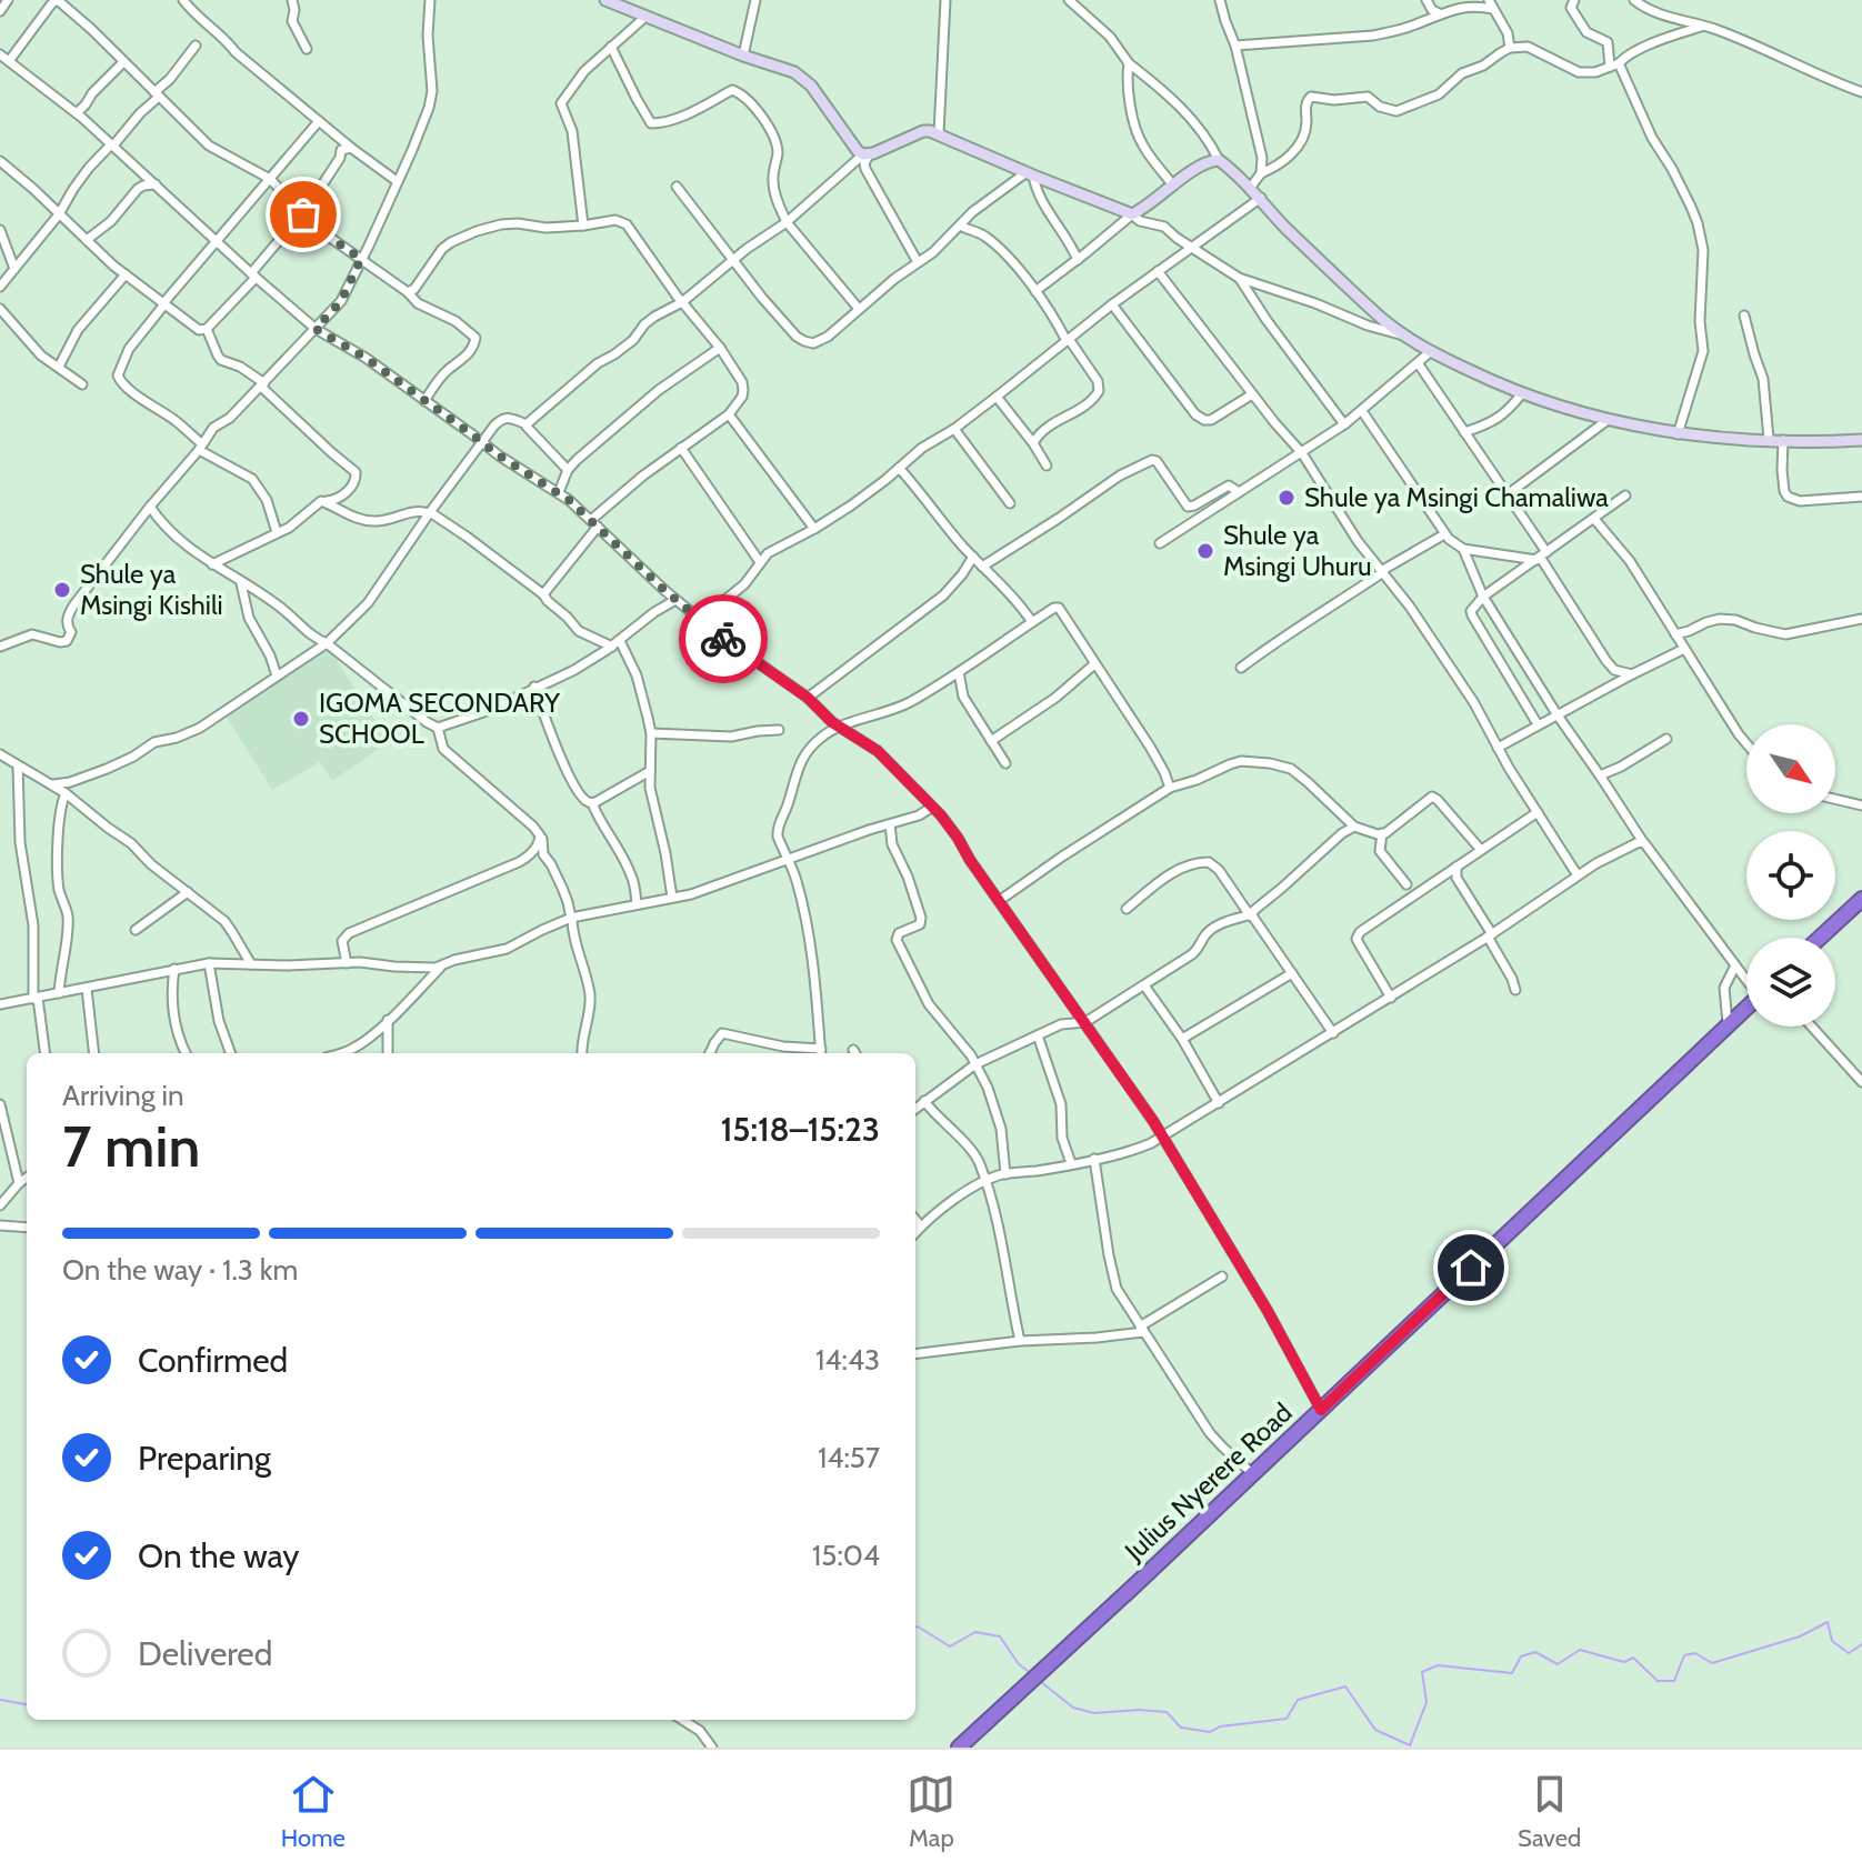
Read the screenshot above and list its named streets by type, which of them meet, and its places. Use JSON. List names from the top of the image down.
{
  "streets": {
    "highway": ["Julius Nyerere Road"]
  },
  "places": [
    "Shule ya Msingi Chamaliwa",
    "Shule ya Msingi Uhuru",
    "Shule ya Msingi Kishili",
    "IGOMA SECONDARY SCHOOL"
  ],
  "north": "bottom right",
  "page": {
    "heading": ["7 min", "Arriving in", "15:18–15:23"],
    "bar": "On the way · 1.3 km",
    "list": [
      ["Confirmed", "14:43"],
      ["Preparing", "14:57"],
      ["On the way", "15:04"],
      "Delivered"
    ],
    "tabs": ["Home", "Map", "Saved"]
  }
}
